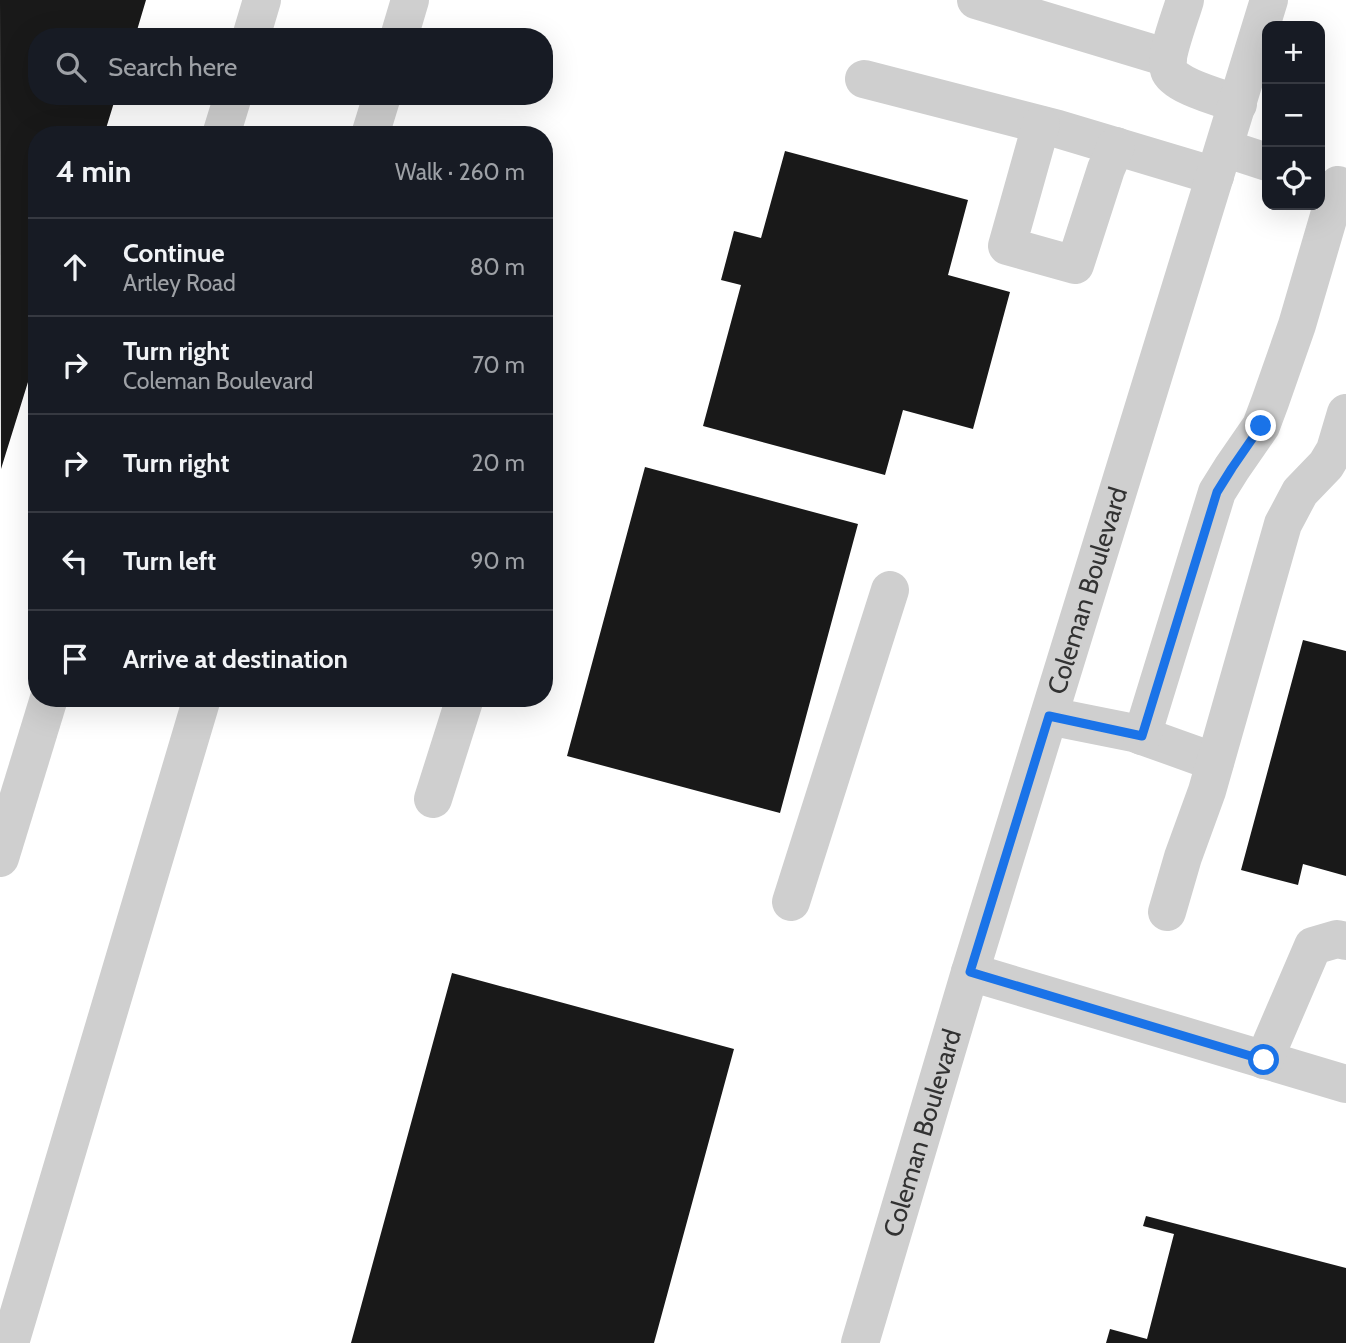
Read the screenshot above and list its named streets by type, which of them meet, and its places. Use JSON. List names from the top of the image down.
{
  "streets": {
    "street": ["Coleman Boulevard"]
  },
  "page": {
    "map_buttons": ["+", "−"],
    "search": "Search here",
    "heading": ["4 min", "Walk · 260 m"],
    "list": [
      ["Continue", "Artley Road", "80 m"],
      ["Turn right", "Coleman Boulevard", "70 m"],
      ["Turn right", "20 m"],
      ["Turn left", "90 m"],
      "Arrive at destination"
    ]
  }
}
